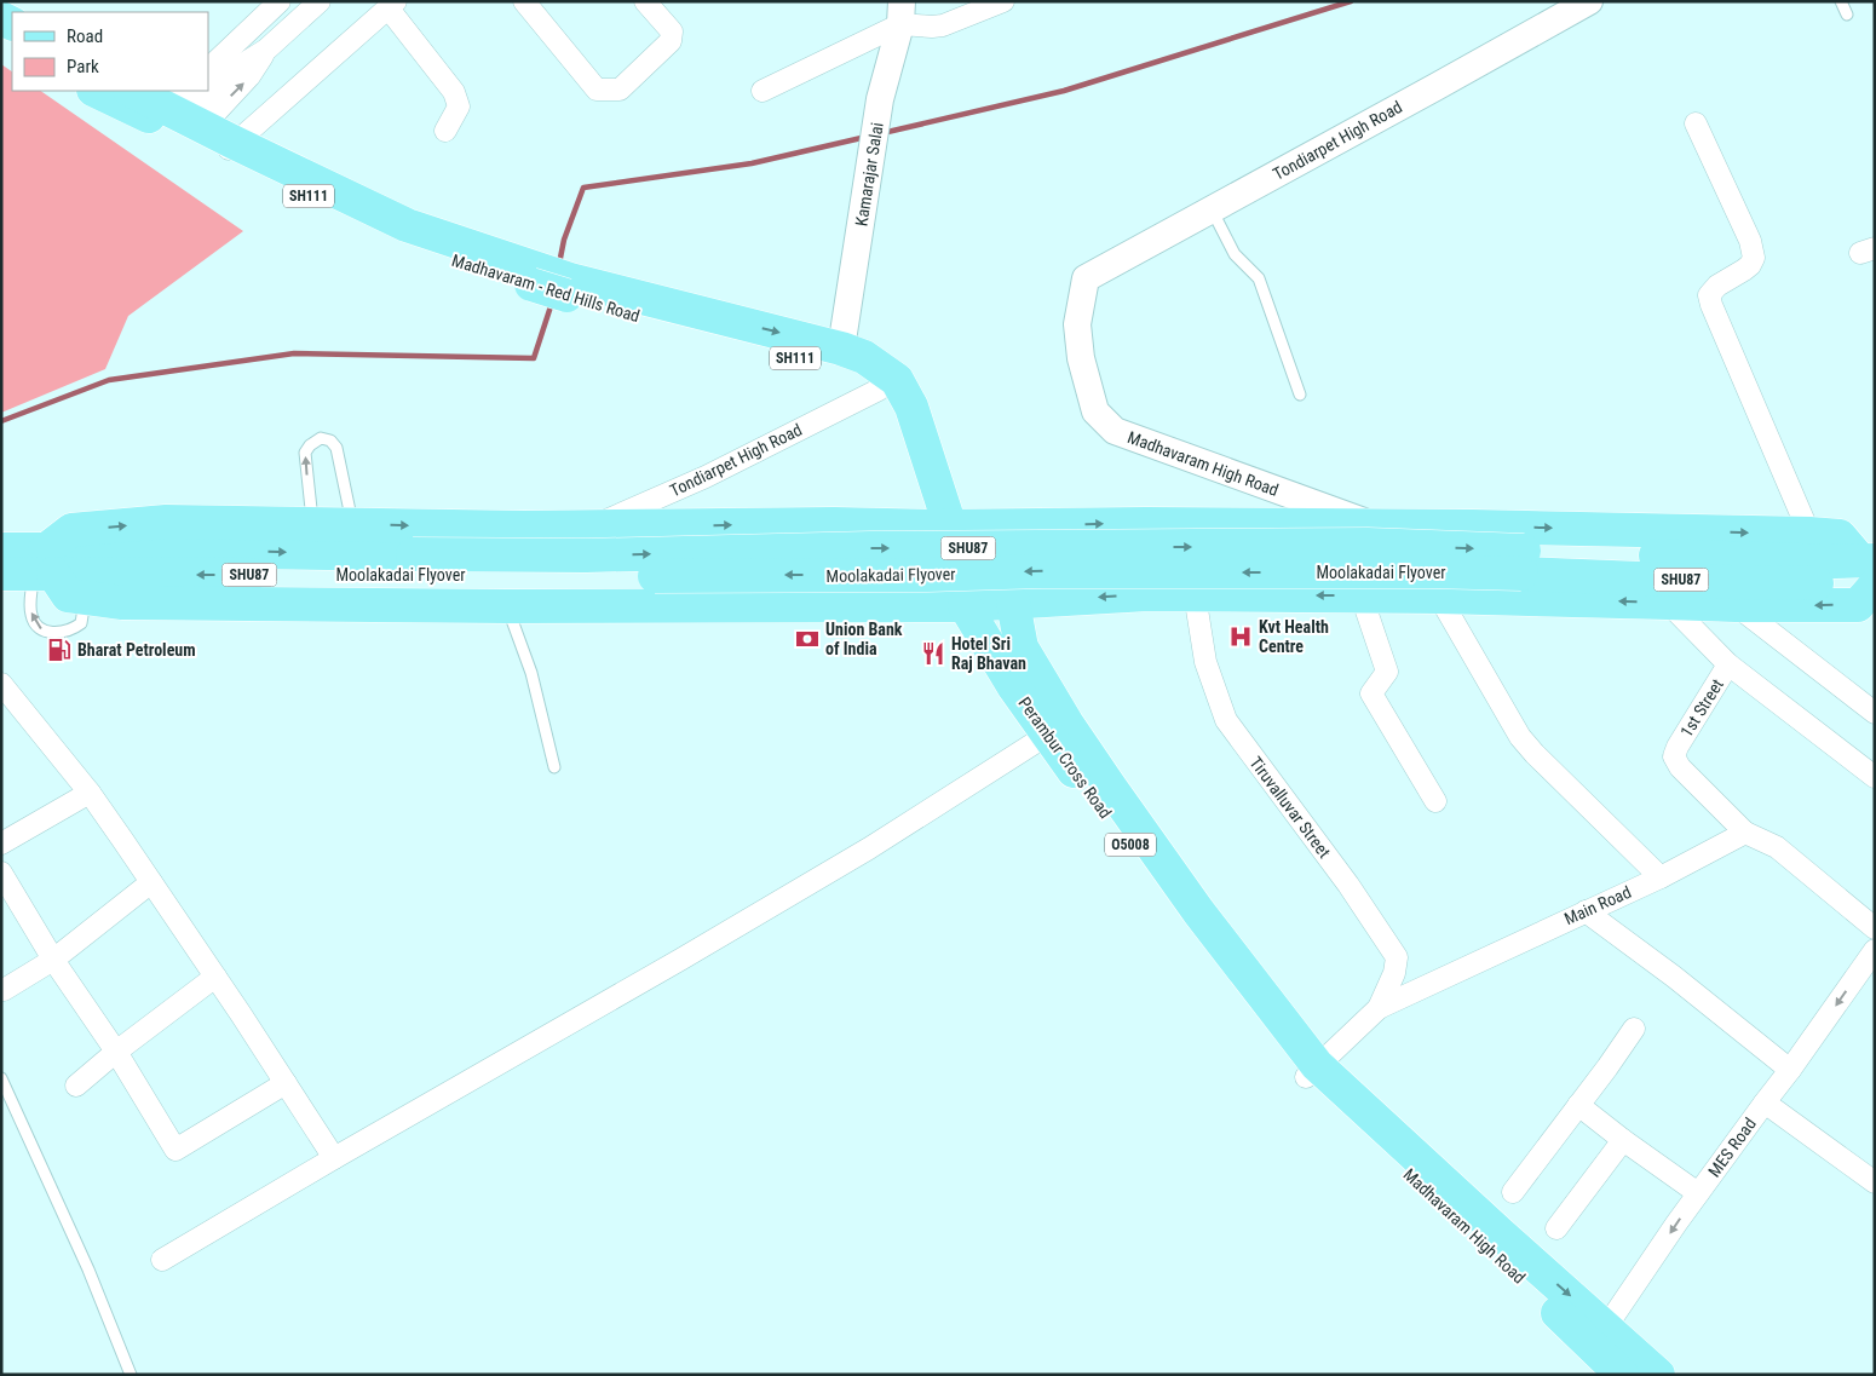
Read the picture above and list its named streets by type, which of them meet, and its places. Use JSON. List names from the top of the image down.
{
  "streets": {
    "main road": [
      "SH111",
      "Madhavaram - Red Hills Road",
      "Madhavaram High Road",
      "SHU87",
      "Moolakadai Flyover",
      "Perambur Cross Road",
      "O5008"
    ],
    "street": [
      "Tondiarpet High Road",
      "Kamarajar Salai",
      "1st Street",
      "Tiruvalluvar Street",
      "Main Road",
      "MES Road"
    ]
  },
  "crossings": [
    ["Tondiarpet High Road", "Madhavaram - Red Hills Road"],
    ["Tondiarpet High Road", "Madhavaram High Road"],
    ["Kamarajar Salai", "Madhavaram - Red Hills Road"],
    ["Madhavaram High Road", "Perambur Cross Road"],
    ["Madhavaram High Road", "Main Road"],
    ["Madhavaram High Road", "MES Road"],
    ["SHU87", "Moolakadai Flyover"],
    ["1st Street", "Main Road"],
    ["Perambur Cross Road", "Main Road"],
    ["Tiruvalluvar Street", "Main Road"]
  ],
  "places": {
    "hospital": ["Kvt Health Centre"],
    "bank": ["Union Bank of India"],
    "fuel station": ["Bharat Petroleum"],
    "restaurant": ["Hotel Sri Raj Bhavan"]
  },
  "legend": ["Road", "Park"]
}
